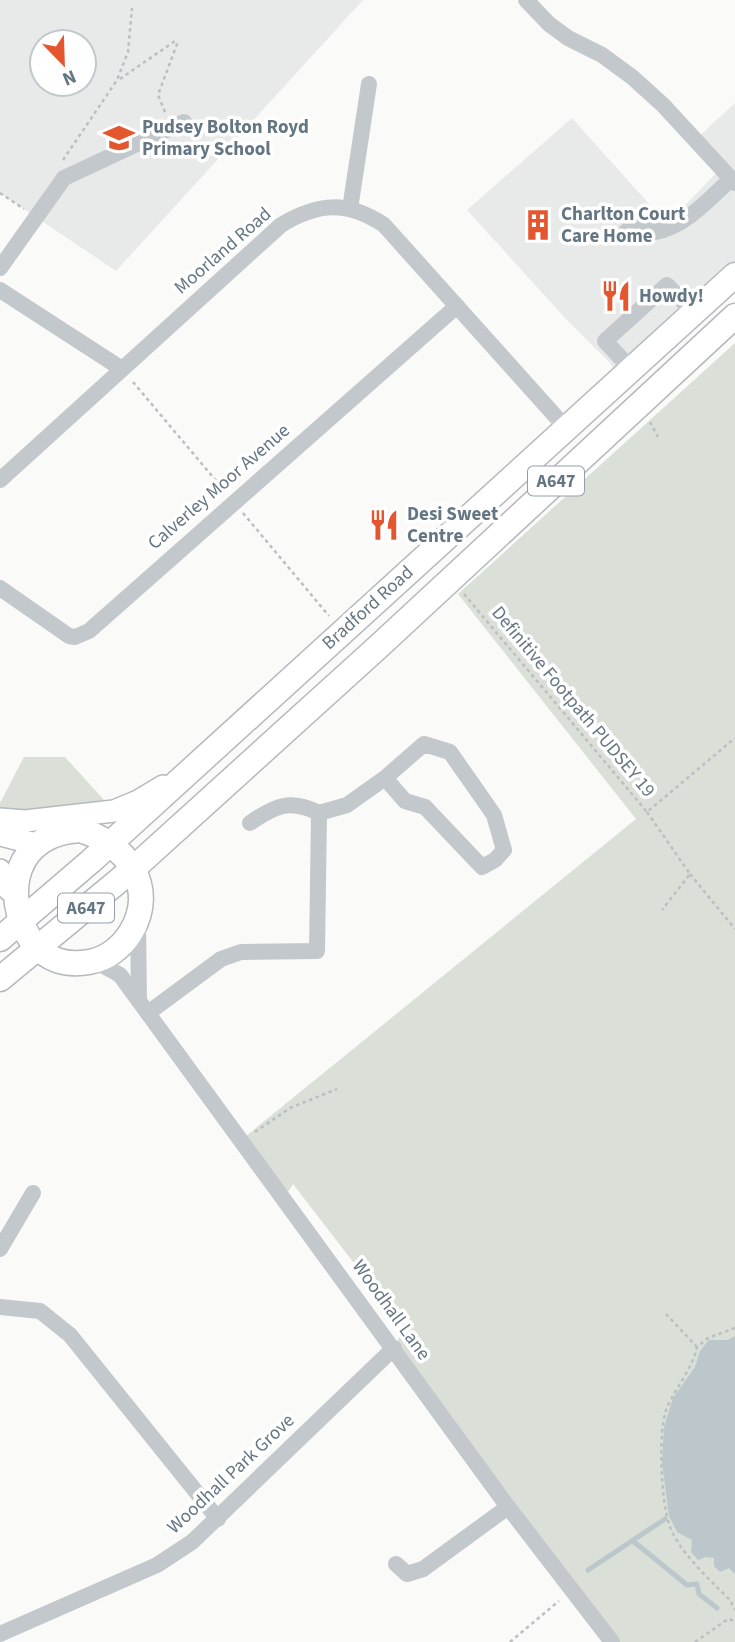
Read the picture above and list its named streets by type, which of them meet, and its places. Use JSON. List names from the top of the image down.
{
  "streets": {
    "highway": ["A647", "Bradford Road"],
    "street": [
      "Moorland Road",
      "Calverley Moor Avenue",
      "Woodhall Lane",
      "Woodhall Park Grove"
    ],
    "path": ["Definitive Footpath PUDSEY 19"]
  },
  "crossings": [
    ["Moorland Road", "Calverley Moor Avenue"],
    ["Moorland Road", "Bradford Road"],
    ["Woodhall Lane", "Woodhall Park Grove"]
  ],
  "places": {
    "school or university": ["Pudsey Bolton Royd Primary School"],
    "building": ["Charlton Court Care Home"],
    "restaurant": ["Howdy!", "Desi Sweet Centre"]
  },
  "north": "bottom right"
}
